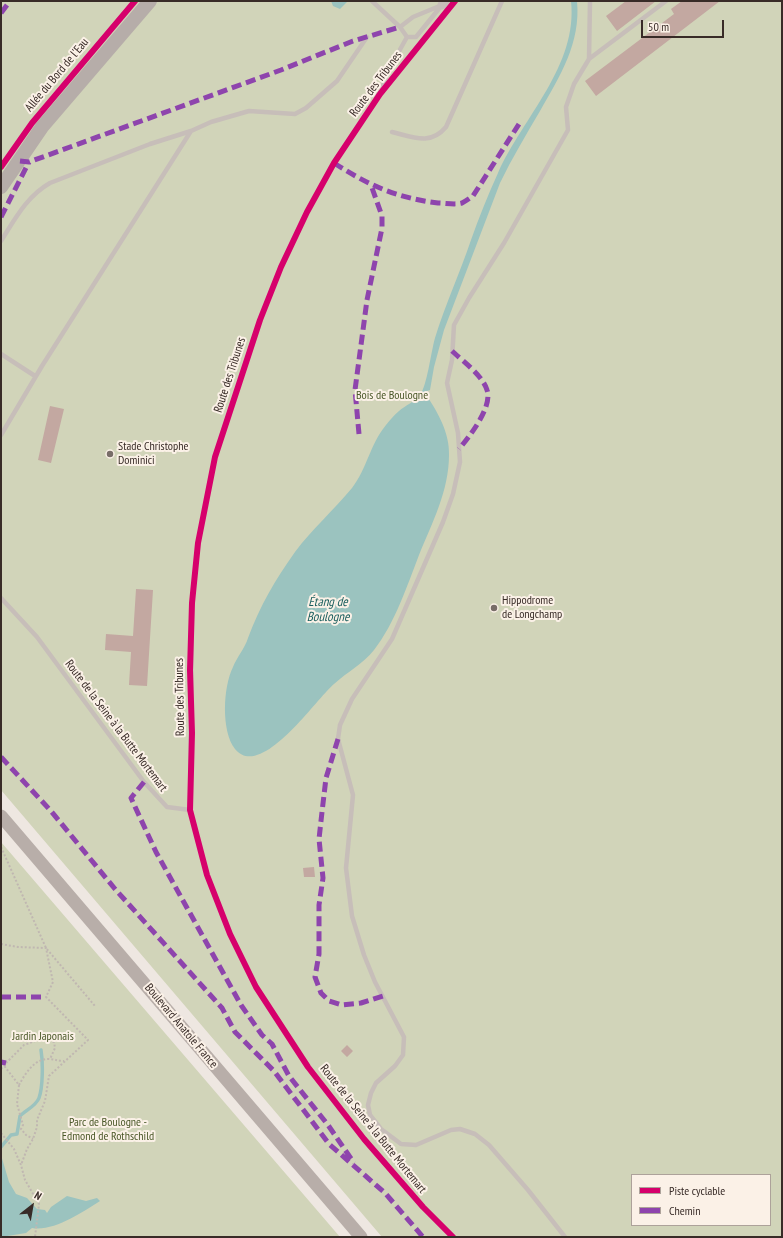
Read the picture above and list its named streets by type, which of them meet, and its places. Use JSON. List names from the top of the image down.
{
  "streets": {
    "main road": ["Allée du Bord de l'Eau", "Boulevard Anatole France"],
    "lane": ["Route des Tribunes", "Route de la Seine à la Butte Mortemart"]
  },
  "crossings": [
    ["Route des Tribunes", "Route de la Seine à la Butte Mortemart"]
  ],
  "water": ["Étang de Boulogne"],
  "parks": ["Bois de Boulogne", "Jardin Japonais", "Parc de Boulogne - Edmond de Rothschild"],
  "places": ["Stade Christophe Dominici", "Hippodrome de Longchamp"],
  "legend": ["Piste cyclable", "Chemin"],
  "scale_bar": "50 m",
  "north": "top right"
}
